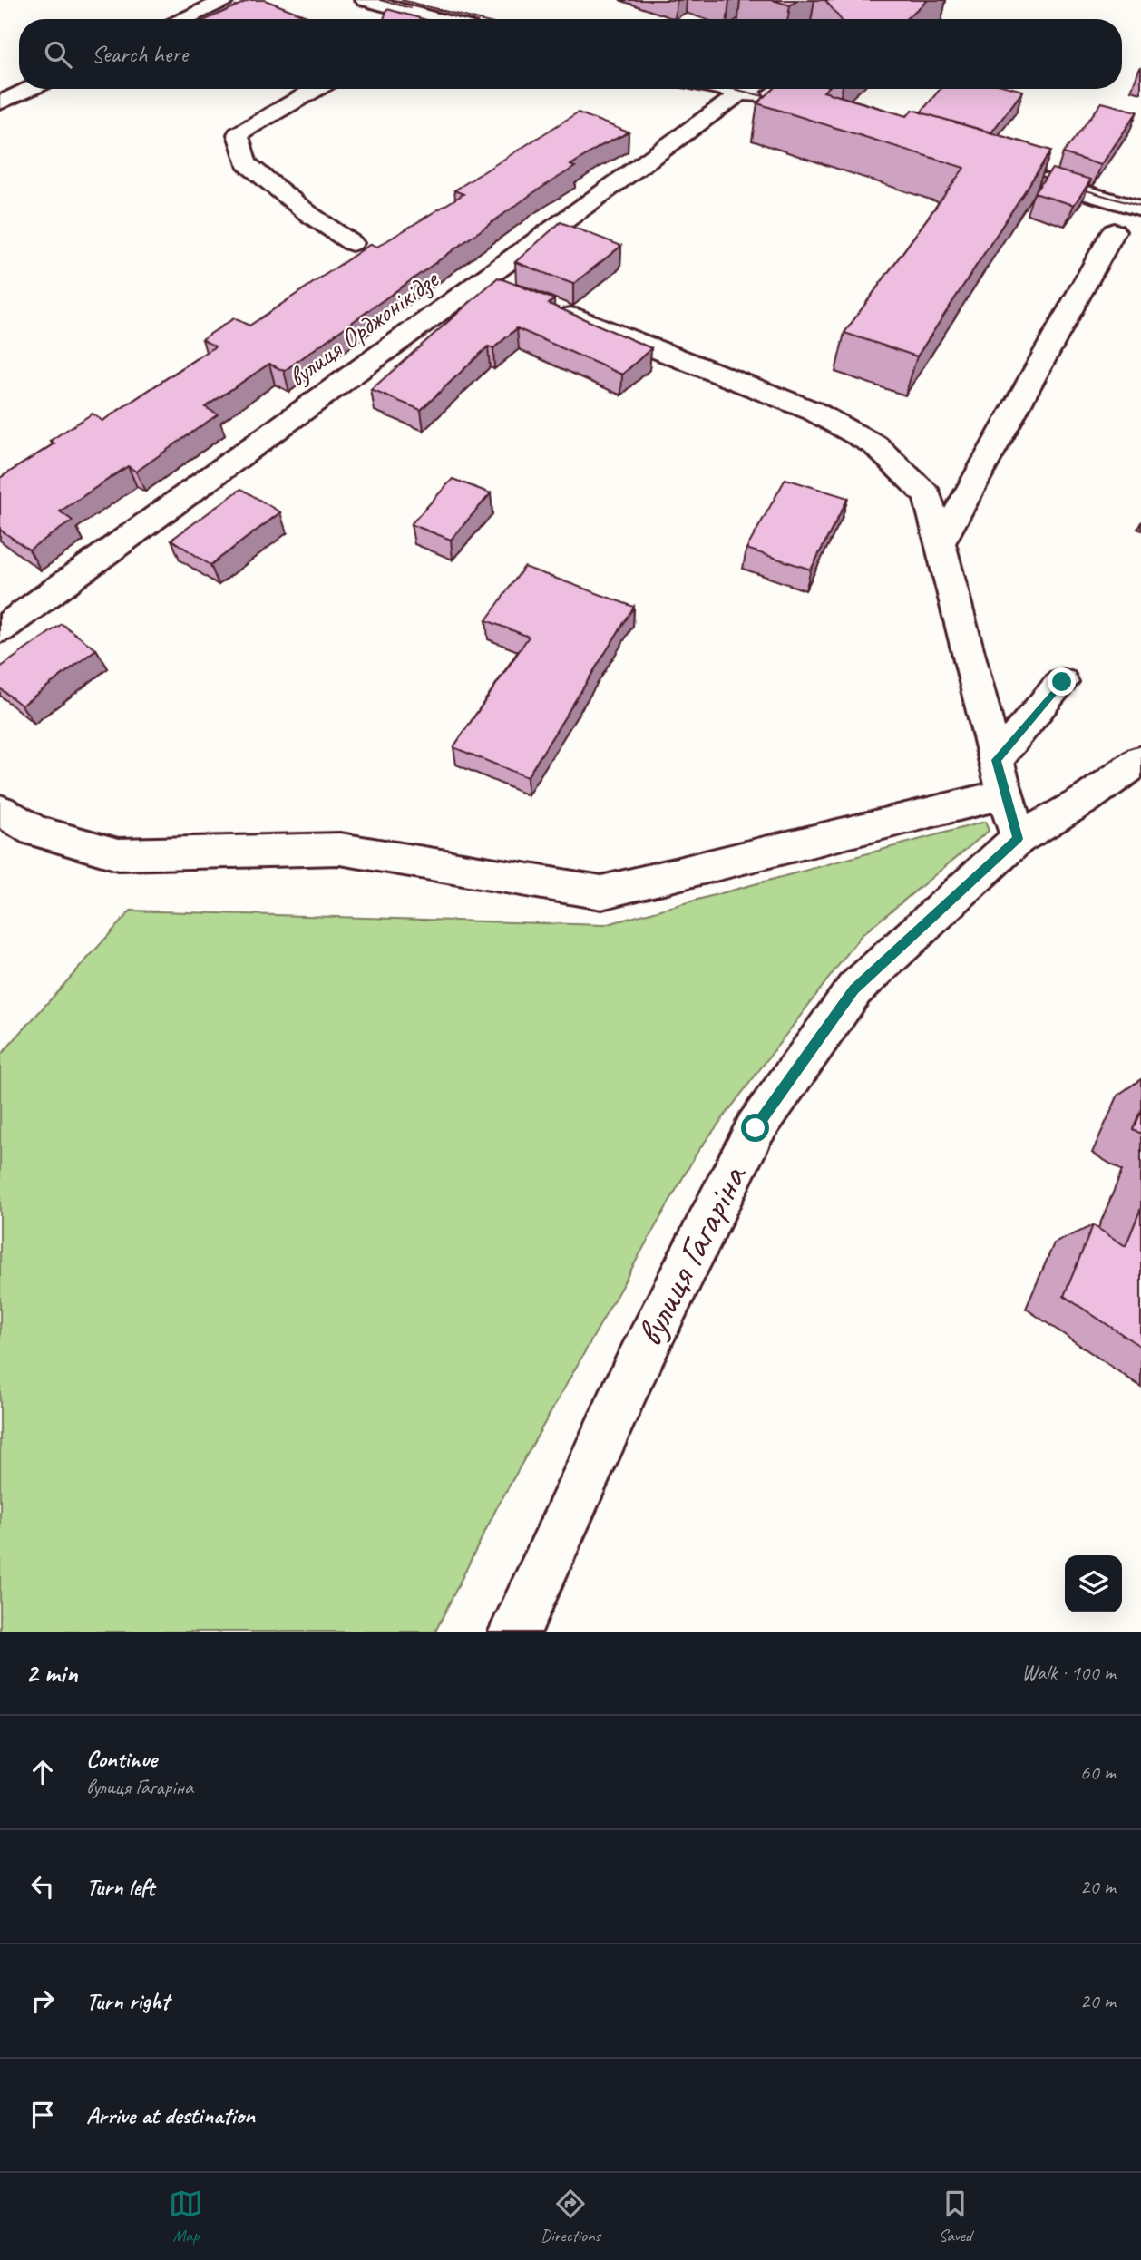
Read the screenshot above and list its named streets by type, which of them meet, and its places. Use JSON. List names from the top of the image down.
{
  "streets": {
    "street": ["вулиця Орджонікідзе", "вулиця Гагаріна"]
  },
  "page": {
    "search": "Search here",
    "heading": ["2 min", "Walk · 100 m"],
    "list": [
      ["Continue", "вулиця Гагаріна", "60 m"],
      ["Turn left", "20 m"],
      ["Turn right", "20 m"],
      "Arrive at destination"
    ],
    "nav": ["Map", "Directions", "Saved"]
  }
}
